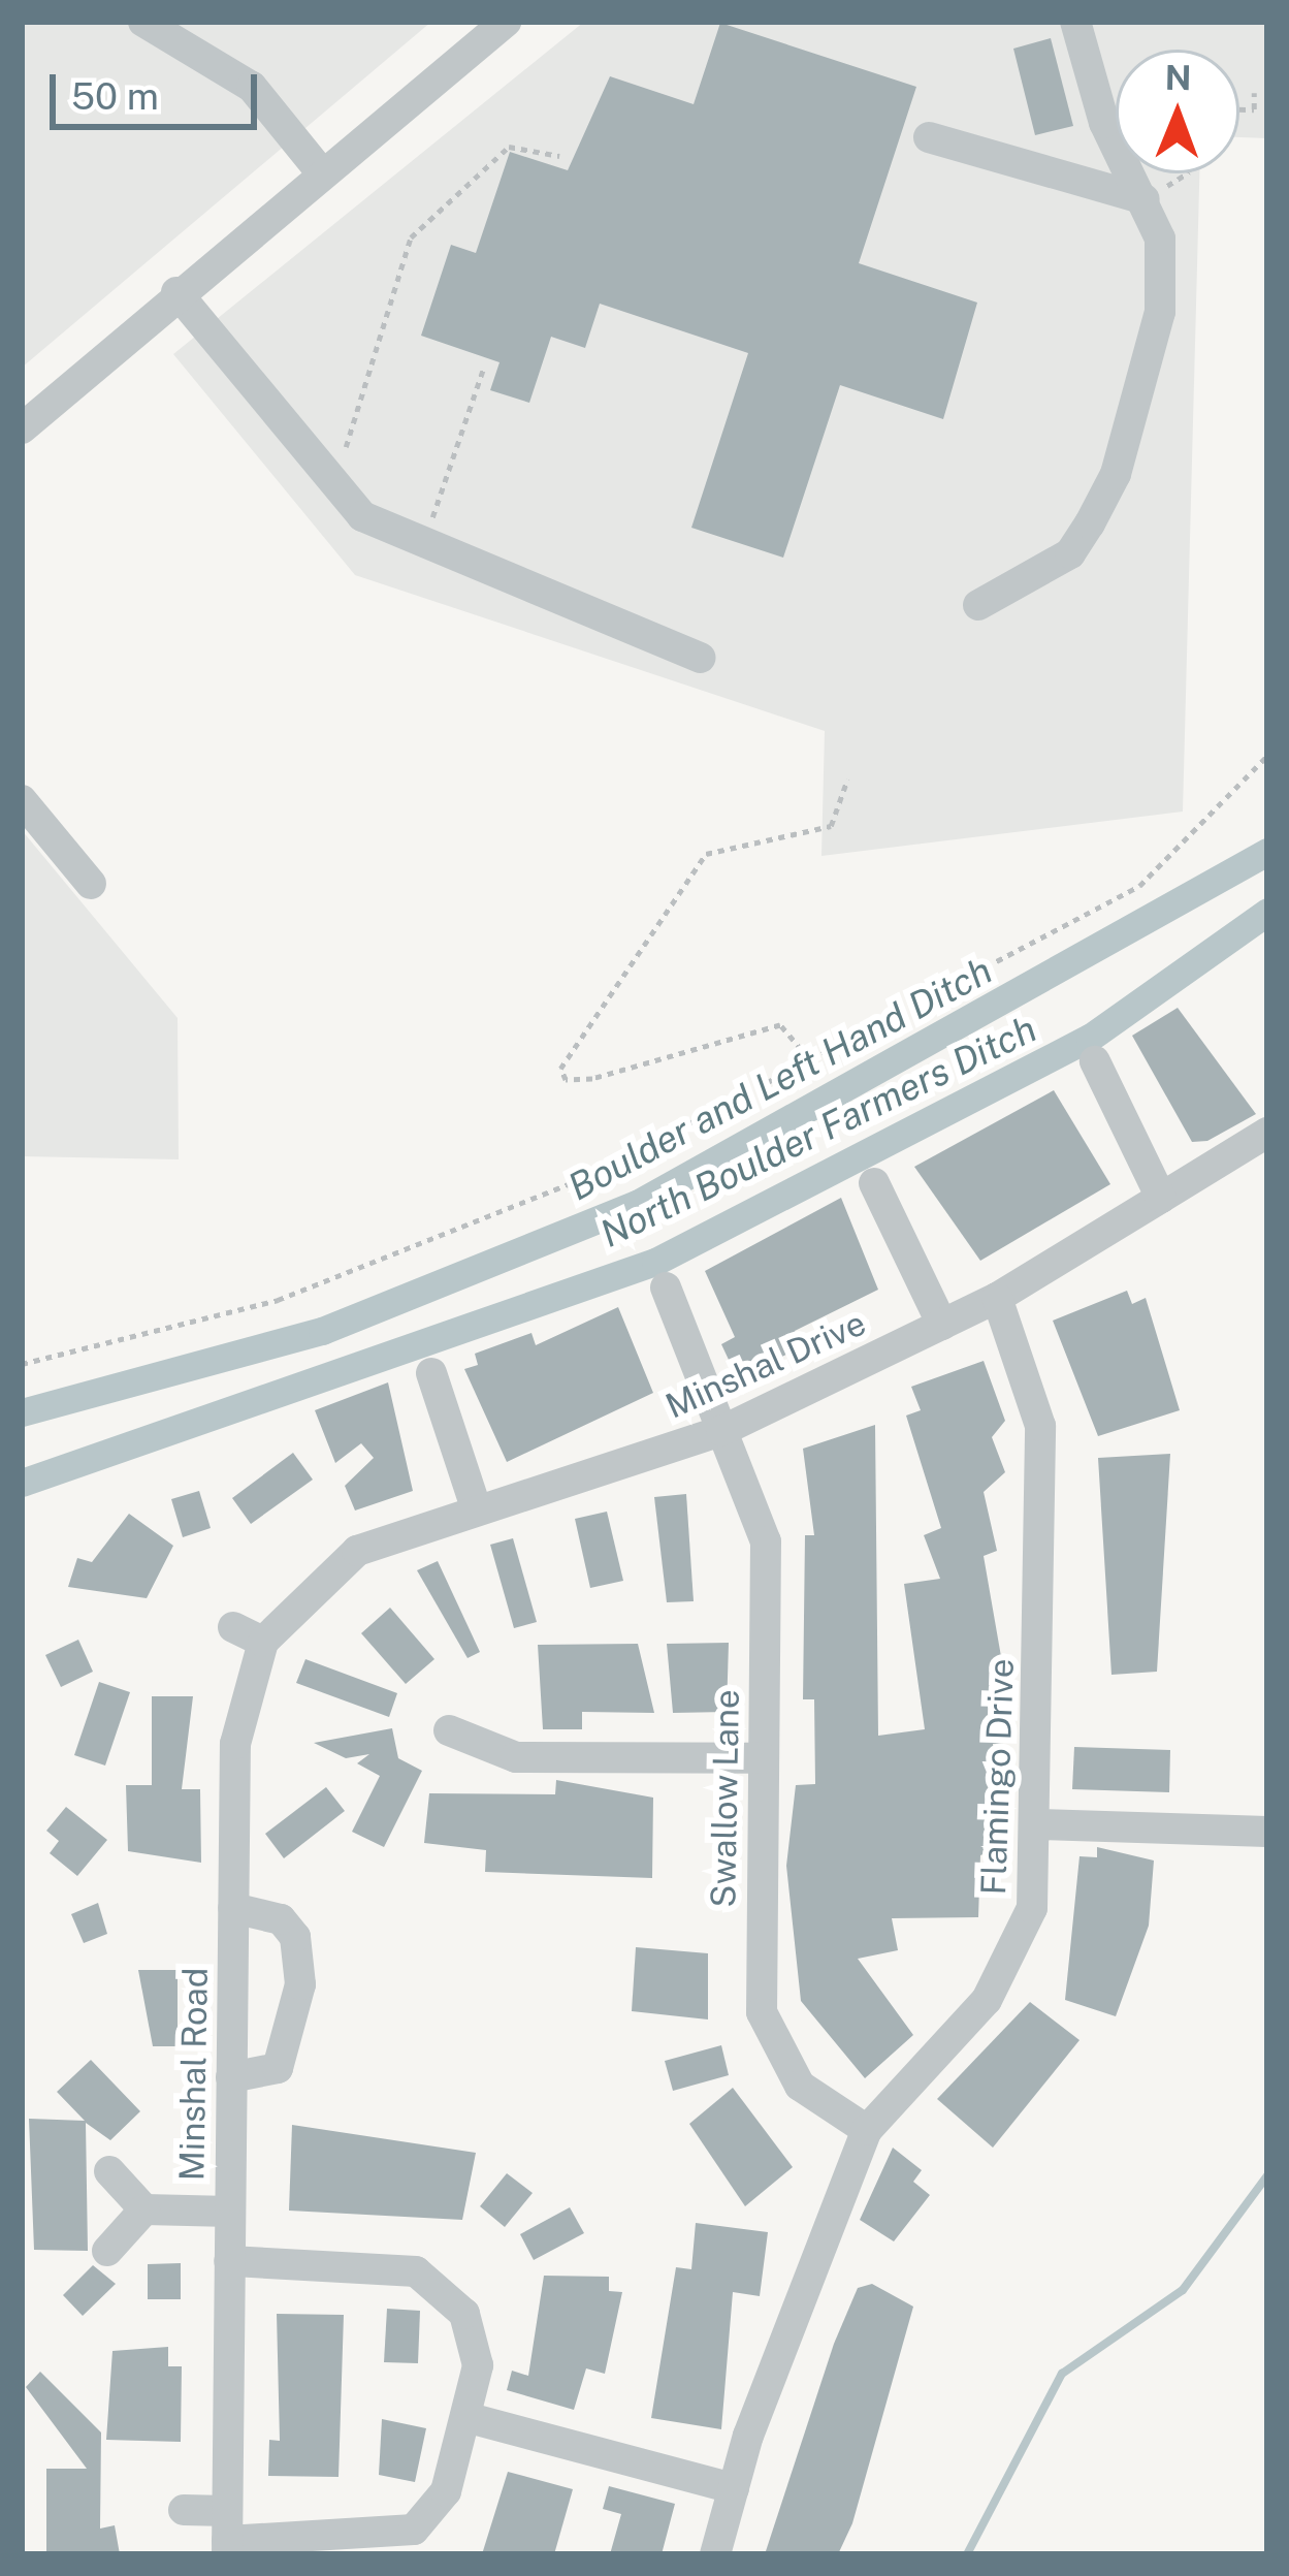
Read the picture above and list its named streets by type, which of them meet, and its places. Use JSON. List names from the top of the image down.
{
  "streets": {
    "street": [
      "Minshal Drive",
      "Flamingo Drive",
      "Swallow Lane",
      "Minshal Road"
    ]
  },
  "crossings": [
    ["Minshal Drive", "Flamingo Drive"],
    ["Minshal Drive", "Swallow Lane"],
    ["Minshal Drive", "Minshal Road"],
    ["Flamingo Drive", "Swallow Lane"]
  ],
  "water": ["Boulder and Left Hand Ditch", "North Boulder Farmers Ditch"],
  "scale_bar": "50 m",
  "north": "top"
}
